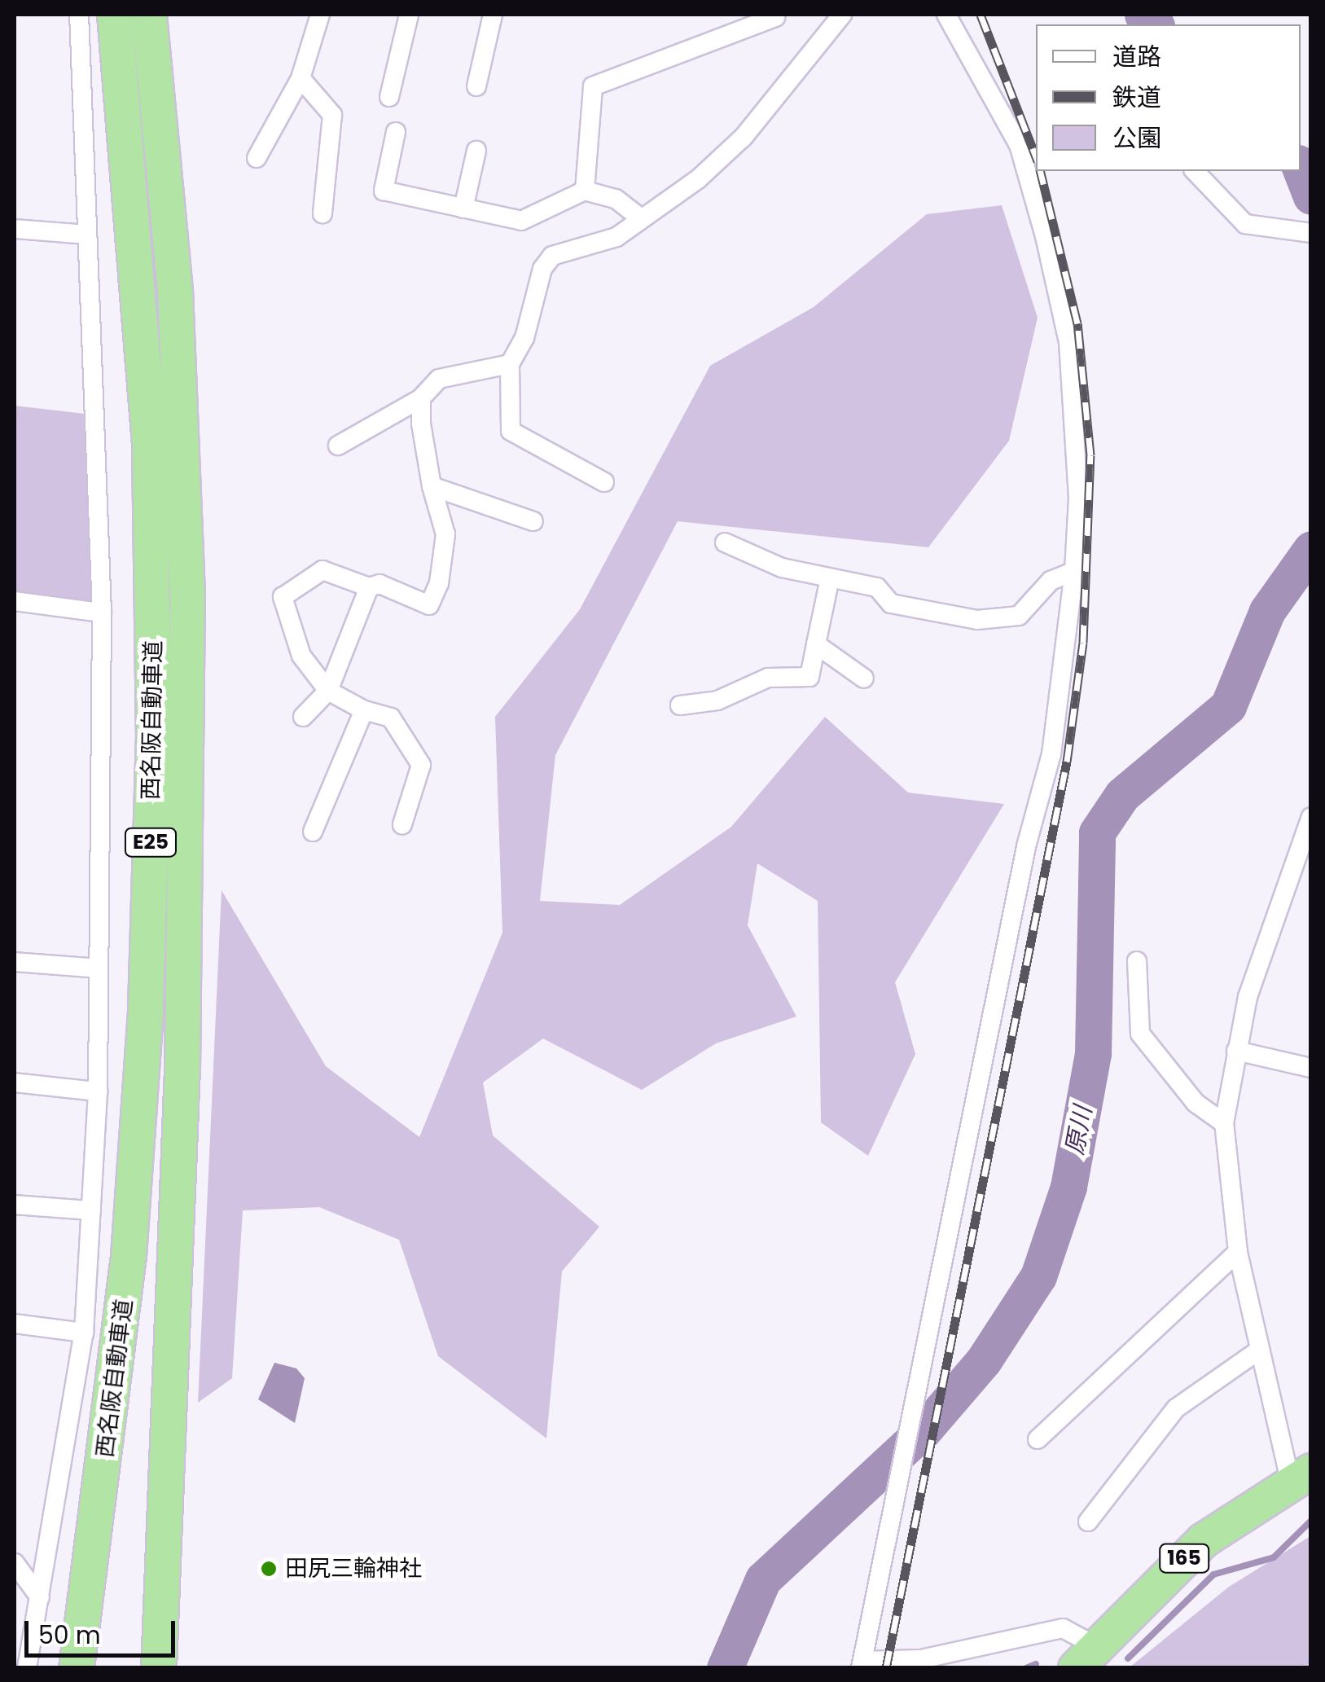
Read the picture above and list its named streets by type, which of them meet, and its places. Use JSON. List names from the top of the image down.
{
  "streets": {
    "highway": ["西名阪自動車道", "E25", "165"]
  },
  "water": ["原川"],
  "places": ["田尻三輪神社"],
  "legend": ["道路", "鉄道", "公園"],
  "scale_bar": "50 m"
}
